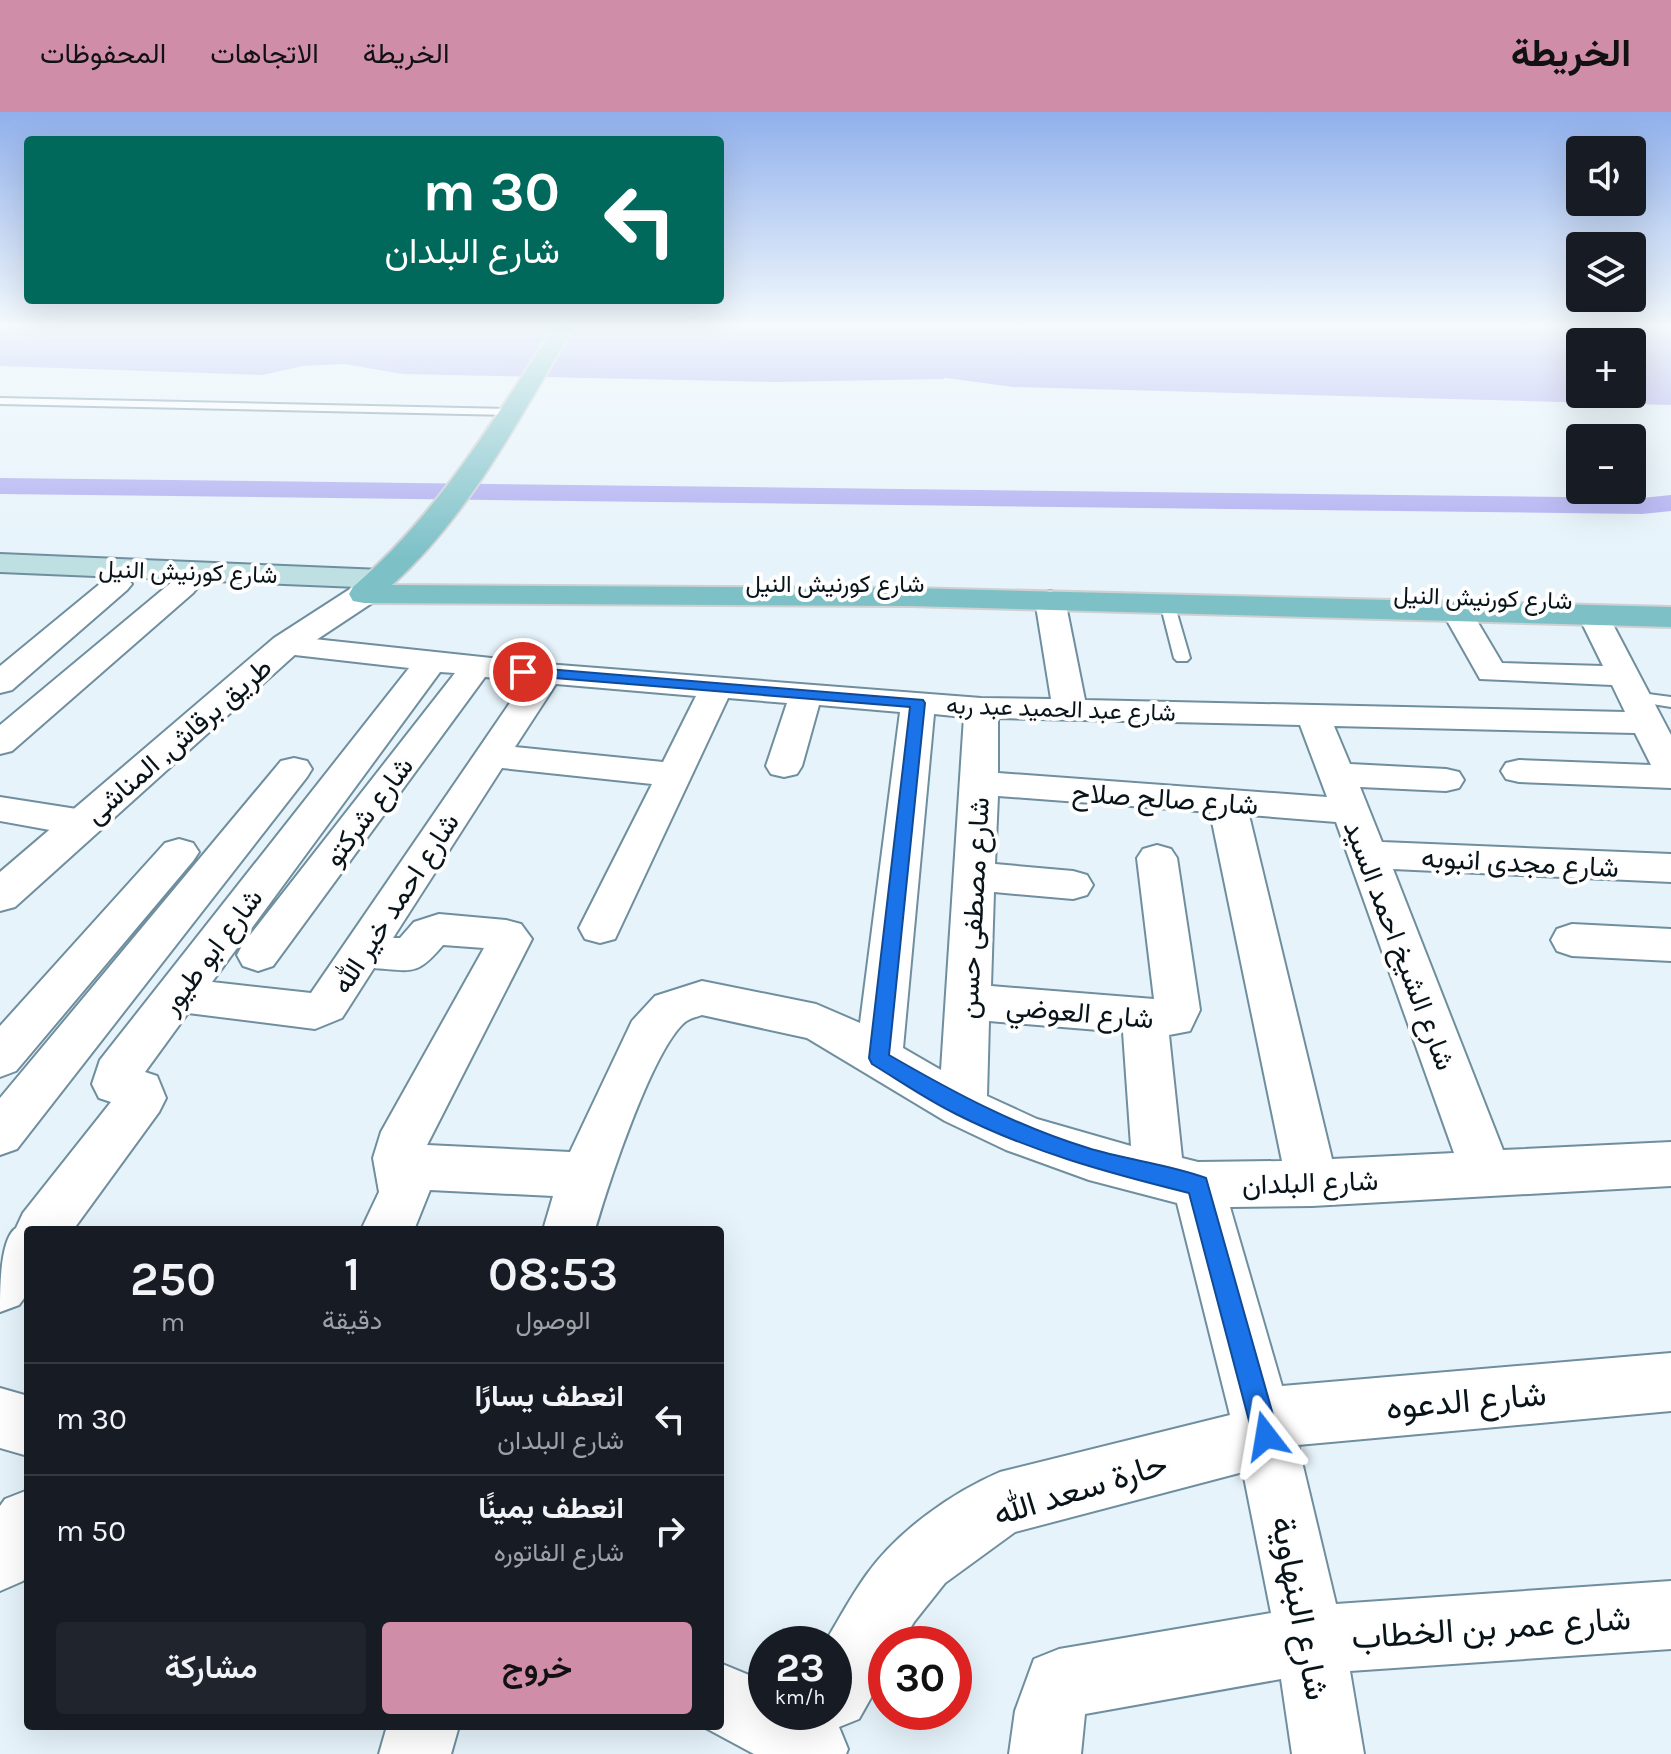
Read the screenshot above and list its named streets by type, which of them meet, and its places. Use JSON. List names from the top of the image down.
{
  "streets": {
    "main road": ["شارع كورنيش النيل"],
    "street": [
      "شارع عبد الحميد عبد ربه",
      "طريق برقاش, المناشى",
      "شارع صالح صلاح",
      "شارع شركتو",
      "شارع مجدى انبوبه",
      "شارع احمد خير الله",
      "شارع مصطفى حسن",
      "شارع الشيخ احمد السيد",
      "شارع ابو طيور",
      "شارع العوضي",
      "شارع البلدان",
      "شارع الدعوه",
      "حارة سعد الله",
      "شارع البنهاوية",
      "شارع عمر بن الخطاب"
    ]
  },
  "crossings": [
    ["شارع كورنيش النيل", "طريق برقاش, المناشى"],
    ["شارع عبد الحميد عبد ربه", "طريق برقاش, المناشى"],
    ["شارع عبد الحميد عبد ربه", "شارع شركتو"],
    ["شارع عبد الحميد عبد ربه", "شارع احمد خير الله"],
    ["شارع عبد الحميد عبد ربه", "شارع مصطفى حسن"],
    ["شارع عبد الحميد عبد ربه", "شارع الشيخ احمد السيد"],
    ["شارع عبد الحميد عبد ربه", "شارع ابو طيور"],
    ["شارع صالح صلاح", "شارع مصطفى حسن"],
    ["شارع صالح صلاح", "شارع الشيخ احمد السيد"],
    ["شارع مجدى انبوبه", "شارع الشيخ احمد السيد"],
    ["شارع احمد خير الله", "شارع ابو طيور"],
    ["شارع مصطفى حسن", "شارع العوضي"],
    ["شارع مصطفى حسن", "شارع البلدان"],
    ["شارع الشيخ احمد السيد", "شارع البلدان"],
    ["شارع العوضي", "شارع البنهاوية"],
    ["شارع البلدان", "شارع البنهاوية"],
    ["شارع الدعوه", "حارة سعد الله"],
    ["شارع الدعوه", "شارع البنهاوية"],
    ["حارة سعد الله", "شارع البنهاوية"],
    ["شارع البنهاوية", "شارع عمر بن الخطاب"]
  ],
  "page": {
    "header": "الخريطة",
    "nav": ["الخريطة", "الاتجاهات", "المحفوظات"],
    "map_buttons": ["+", "−"],
    "turn": ["30 m", "شارع البلدان"],
    "eta": [
      "08:53",
      "الوصول",
      "1",
      "دقيقة",
      "250",
      "m"
    ],
    "list": [
      {
        "name": "انعطف يسارًا",
        "note": "شارع البلدان",
        "value": "30 m"
      },
      {
        "name": "انعطف يمينًا",
        "note": "شارع الفاتوره",
        "value": "50 m"
      }
    ],
    "buttons": ["خروج", "مشاركة"],
    "speed": "23 km/h",
    "limit": "30"
  }
}
